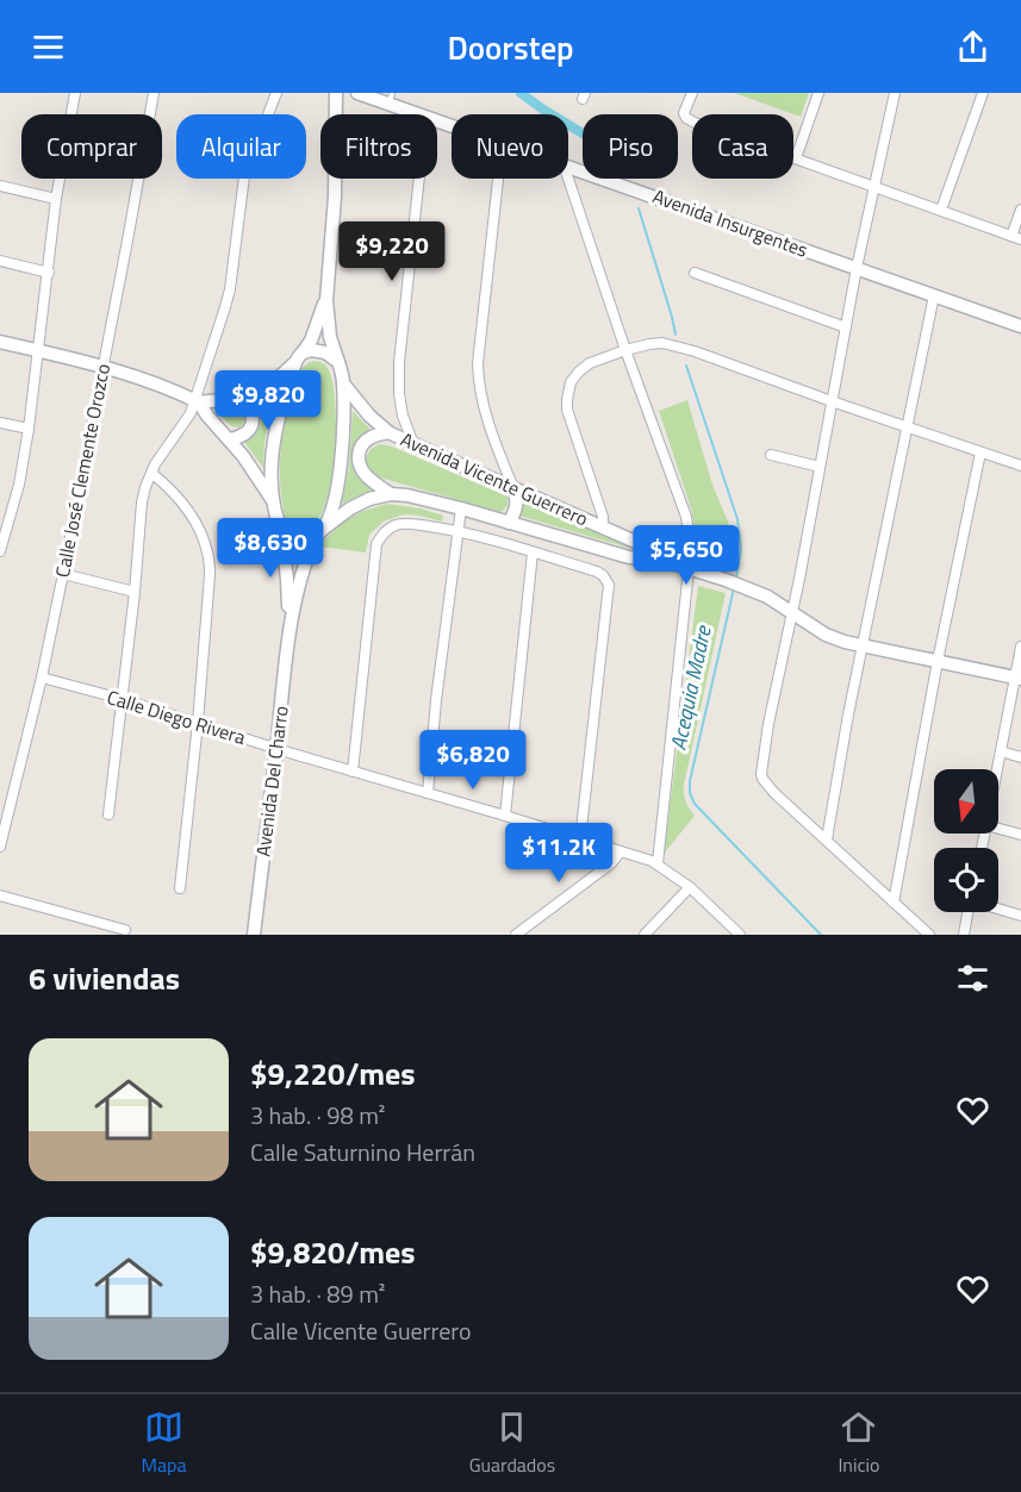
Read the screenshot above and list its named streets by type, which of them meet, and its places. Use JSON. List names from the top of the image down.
{
  "streets": {
    "street": [
      "Avenida Insurgentes",
      "Calle José Clemente Orozco",
      "Avenida Vicente Guerrero",
      "Calle Diego Rivera",
      "Avenida Del Charro"
    ]
  },
  "crossings": [
    ["Calle José Clemente Orozco", "Calle Diego Rivera"],
    ["Avenida Vicente Guerrero", "Avenida Del Charro"],
    ["Calle Diego Rivera", "Avenida Del Charro"]
  ],
  "water": ["Acequia Madre"],
  "north": "bottom",
  "page": {
    "header": "Doorstep",
    "chip": [
      "Comprar",
      "Alquilar",
      "Filtros",
      "Nuevo",
      "Piso",
      "Casa"
    ],
    "price": [
      "$9,220",
      "$9,820",
      "$8,630",
      "$5,650",
      "$6,820",
      "$11.2K"
    ],
    "heading": "6 viviendas",
    "list": [
      {
        "name": "$9,220/mes",
        "note": "3 hab. · 98 m² · Calle Saturnino Herrán"
      },
      {
        "name": "$9,820/mes",
        "note": "3 hab. · 89 m² · Calle Vicente Guerrero"
      }
    ],
    "tabs": ["Mapa", "Guardados", "Inicio"]
  }
}
